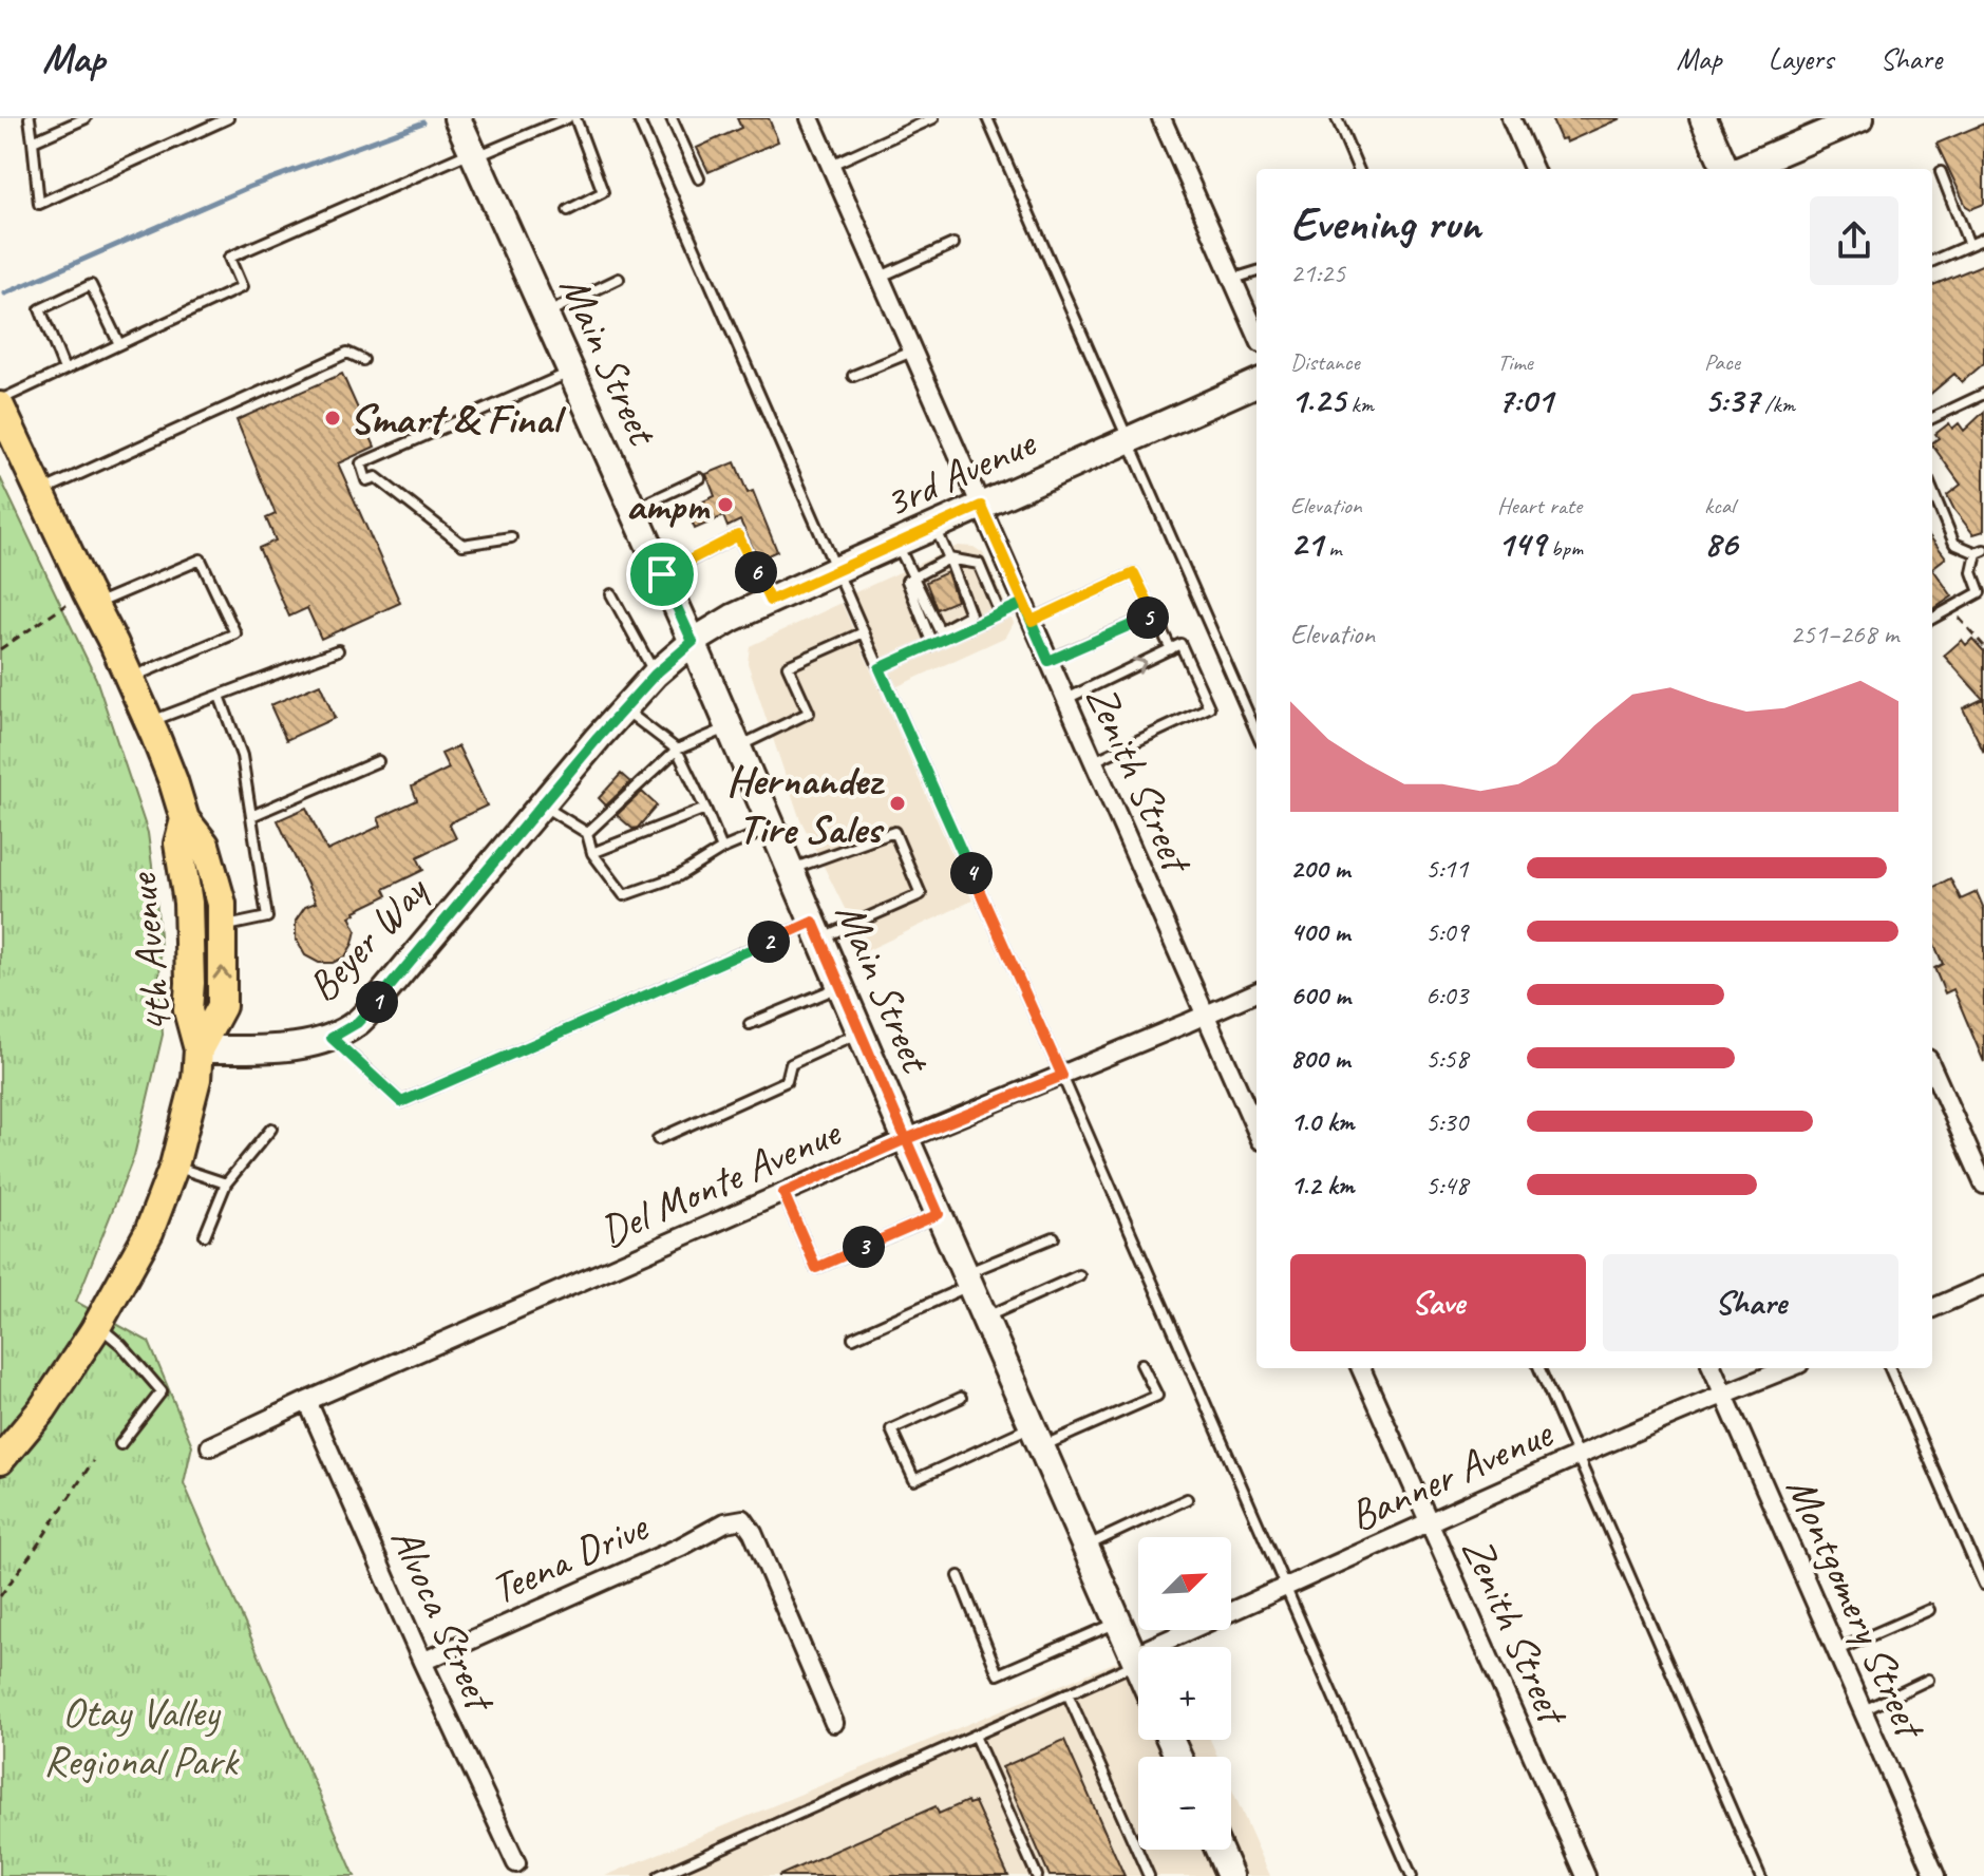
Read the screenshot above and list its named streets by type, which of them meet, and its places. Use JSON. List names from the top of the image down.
{
  "streets": {
    "main road": [
      "Main Street",
      "3rd Avenue",
      "Beyer Way",
      "4th Avenue"
    ],
    "street": [
      "Zenith Street",
      "Del Monte Avenue",
      "Banner Avenue",
      "Teena Drive",
      "Montgomery Street",
      "Alvoca Street"
    ]
  },
  "crossings": [
    ["Main Street", "3rd Avenue"],
    ["Main Street", "Beyer Way"],
    ["Main Street", "Del Monte Avenue"],
    ["Main Street", "Banner Avenue"],
    ["3rd Avenue", "Zenith Street"],
    ["3rd Avenue", "Beyer Way"],
    ["Zenith Street", "Del Monte Avenue"],
    ["Zenith Street", "Banner Avenue"],
    ["Beyer Way", "4th Avenue"],
    ["Del Monte Avenue", "Alvoca Street"],
    ["Banner Avenue", "Montgomery Street"],
    ["Teena Drive", "Alvoca Street"]
  ],
  "parks": ["Otay Valley Regional Park"],
  "places": ["Smart & Final", "ampm", "Hernandez Tire Sales"],
  "north": "top right",
  "page": {
    "header": "Map",
    "nav": ["Map", "Layers", "Share"],
    "heading": ["Evening run", "21:25"],
    "stats": [
      ["Distance", "1.25 km"],
      ["Time", "7:01"],
      ["Pace", "5:37 /km"],
      ["Elevation", "21 m"],
      ["Heart rate", "149 bpm"],
      ["kcal", "86"]
    ],
    "pins": [
      "6",
      "5",
      "4",
      "2",
      "1",
      "3"
    ],
    "chart": ["Elevation", "251–268 m"],
    "list": [
      {
        "name": "200 m",
        "note": "5:11"
      },
      {
        "name": "400 m",
        "note": "5:09"
      },
      {
        "name": "600 m",
        "note": "6:03"
      },
      {
        "name": "800 m",
        "note": "5:58"
      },
      {
        "name": "1.0 km",
        "note": "5:30"
      },
      {
        "name": "1.2 km",
        "note": "5:48"
      }
    ],
    "buttons": ["Save", "Share"],
    "map_buttons": ["+", "−"]
  }
}
